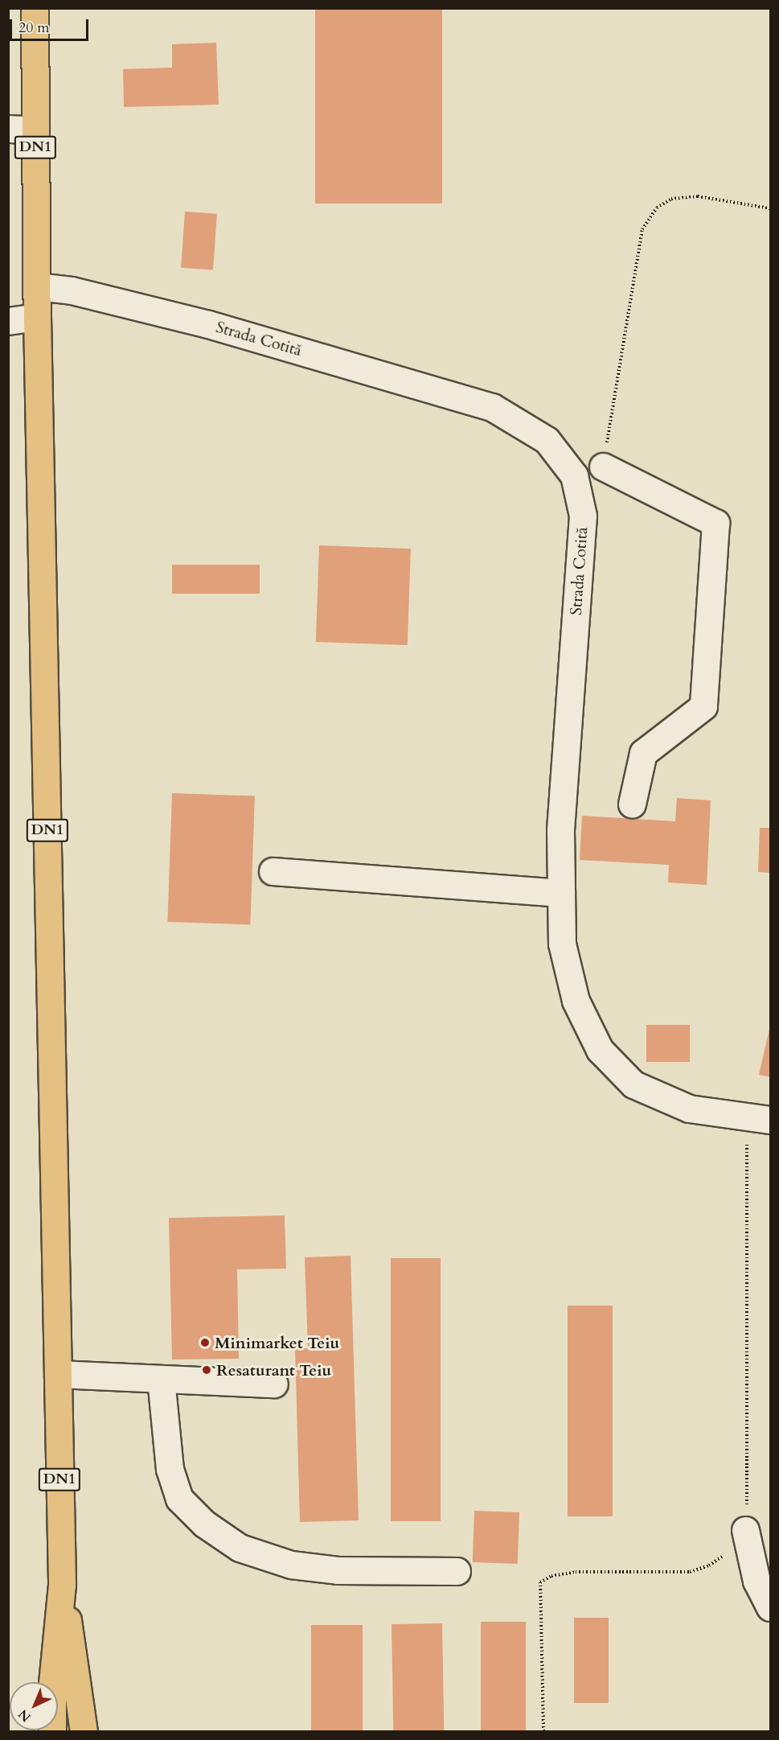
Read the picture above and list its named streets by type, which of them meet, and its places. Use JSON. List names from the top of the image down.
{
  "streets": {
    "main road": ["DN1"],
    "street": ["Strada Cotită"]
  },
  "crossings": [
    ["DN1", "Strada Cotită"]
  ],
  "places": ["Minimarket Teiu", "Resaturant Teiu"],
  "scale_bar": "20 m",
  "north": "bottom left"
}
